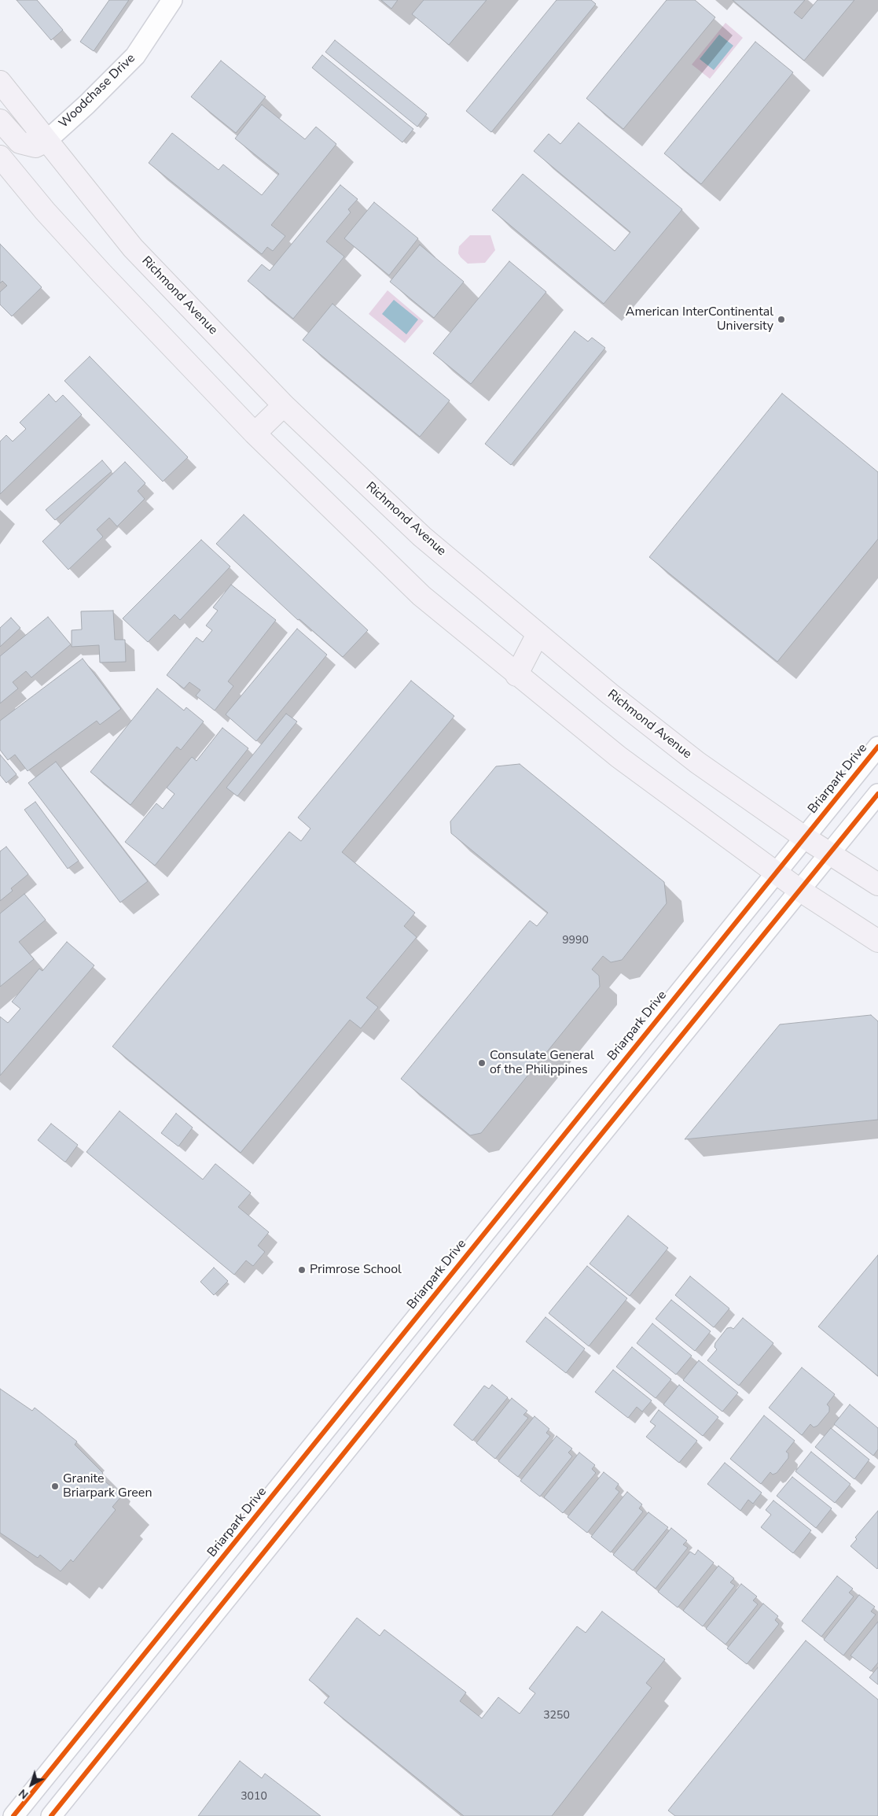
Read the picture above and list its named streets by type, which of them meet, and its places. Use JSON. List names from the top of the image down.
{
  "streets": {
    "main road": ["Richmond Avenue"],
    "street": ["Woodchase Drive", "Briarpark Drive"]
  },
  "crossings": [
    ["Woodchase Drive", "Richmond Avenue"],
    ["Richmond Avenue", "Briarpark Drive"]
  ],
  "places": [
    "American InterContinental University",
    "Consulate General of the Philippines",
    "Primrose School",
    "Granite Briarpark Green"
  ],
  "house_numbers": ["9990", "3250", "3010"],
  "north": "bottom left"
}
